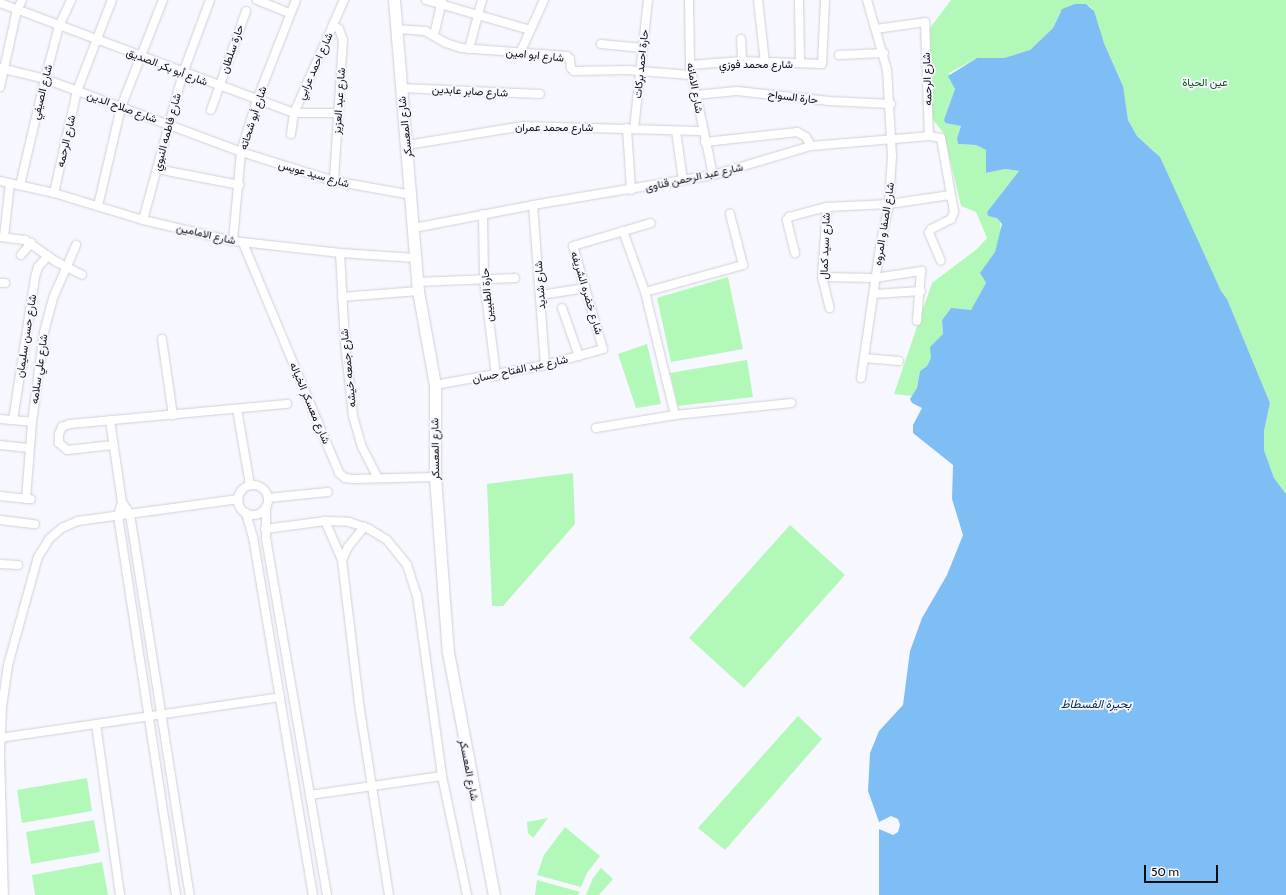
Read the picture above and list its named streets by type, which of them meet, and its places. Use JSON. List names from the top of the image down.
{
  "streets": {
    "street": [
      "حارة سلطان",
      "شارع ابو امين",
      "حارة احمد بركات",
      "شارع محمد فوزي",
      "شارع احمد عرابي",
      "شارع أبو بكر الصديق",
      "شارع الرحمه",
      "شارع الامانه",
      "شارع صابر عابدين",
      "شارع الصيفي",
      "حارة السواح",
      "شارع عبد العزيز",
      "شارع صلاح الدين",
      "شارع أبو شحاته",
      "شارع المعسكر",
      "شارع محمد عمران",
      "شارع فاطمه النبوي",
      "شارع سيد عويس",
      "شارع عبد الرحمن قناوى",
      "شارع الصفا و المروه",
      "شارع الامامين",
      "شارع سيد كمال",
      "شارع شديد",
      "شارع خضره الشريفه",
      "حارة الطبيين",
      "شارع حسن سليمان",
      "شارع جمعه خيشه",
      "شارع علي سلامه",
      "شارع عبد الفتاح حسان",
      "شارع معسكر الخياله"
    ]
  },
  "crossings": [
    ["حارة سلطان", "شارع أبو بكر الصديق"],
    ["شارع ابو امين", "حارة احمد بركات"],
    ["شارع ابو امين", "شارع الامانه"],
    ["شارع ابو امين", "شارع المعسكر"],
    ["حارة احمد بركات", "شارع محمد عمران"],
    ["حارة احمد بركات", "شارع عبد الرحمن قناوى"],
    ["شارع محمد فوزي", "شارع الامانه"],
    ["شارع احمد عرابي", "شارع أبو بكر الصديق"],
    ["شارع احمد عرابي", "شارع عبد العزيز"],
    ["شارع أبو بكر الصديق", "شارع الرحمه"],
    ["شارع أبو بكر الصديق", "شارع الصيفي"],
    ["شارع أبو بكر الصديق", "شارع عبد العزيز"],
    ["شارع أبو بكر الصديق", "شارع أبو شحاته"],
    ["شارع أبو بكر الصديق", "شارع فاطمه النبوي"],
    ["شارع الرحمه", "شارع صلاح الدين"],
    ["شارع الرحمه", "شارع عبد الرحمن قناوى"],
    ["شارع الرحمه", "شارع الصفا و المروه"],
    ["شارع الرحمه", "شارع الامامين"],
    ["شارع الامانه", "حارة السواح"],
    ["شارع الامانه", "شارع محمد عمران"],
    ["شارع الامانه", "شارع عبد الرحمن قناوى"],
    ["شارع صابر عابدين", "شارع المعسكر"],
    ["شارع الصيفي", "شارع صلاح الدين"],
    ["شارع الصيفي", "شارع الامامين"],
    ["حارة السواح", "شارع الصفا و المروه"],
    ["شارع عبد العزيز", "شارع سيد عويس"],
    ["شارع صلاح الدين", "شارع أبو شحاته"],
    ["شارع صلاح الدين", "شارع فاطمه النبوي"],
    ["شارع صلاح الدين", "شارع سيد عويس"],
    ["شارع أبو شحاته", "شارع سيد عويس"],
    ["شارع أبو شحاته", "شارع الامامين"],
    ["شارع المعسكر", "شارع محمد عمران"],
    ["شارع المعسكر", "شارع سيد عويس"],
    ["شارع المعسكر", "شارع عبد الرحمن قناوى"],
    ["شارع المعسكر", "شارع الامامين"],
    ["شارع المعسكر", "شارع عبد الفتاح حسان"],
    ["شارع المعسكر", "شارع معسكر الخياله"],
    ["شارع فاطمه النبوي", "شارع الامامين"],
    ["شارع عبد الرحمن قناوى", "شارع الصفا و المروه"],
    ["شارع عبد الرحمن قناوى", "شارع شديد"],
    ["شارع عبد الرحمن قناوى", "حارة الطبيين"],
    ["شارع الامامين", "شارع جمعه خيشه"],
    ["شارع الامامين", "شارع معسكر الخياله"],
    ["شارع شديد", "شارع عبد الفتاح حسان"],
    ["شارع خضره الشريفه", "شارع عبد الفتاح حسان"],
    ["حارة الطبيين", "شارع عبد الفتاح حسان"],
    ["شارع جمعه خيشه", "شارع معسكر الخياله"]
  ],
  "water": ["بحيرة الفسطاط"],
  "parks": ["عين الحياة"],
  "scale_bar": "50 m"
}
